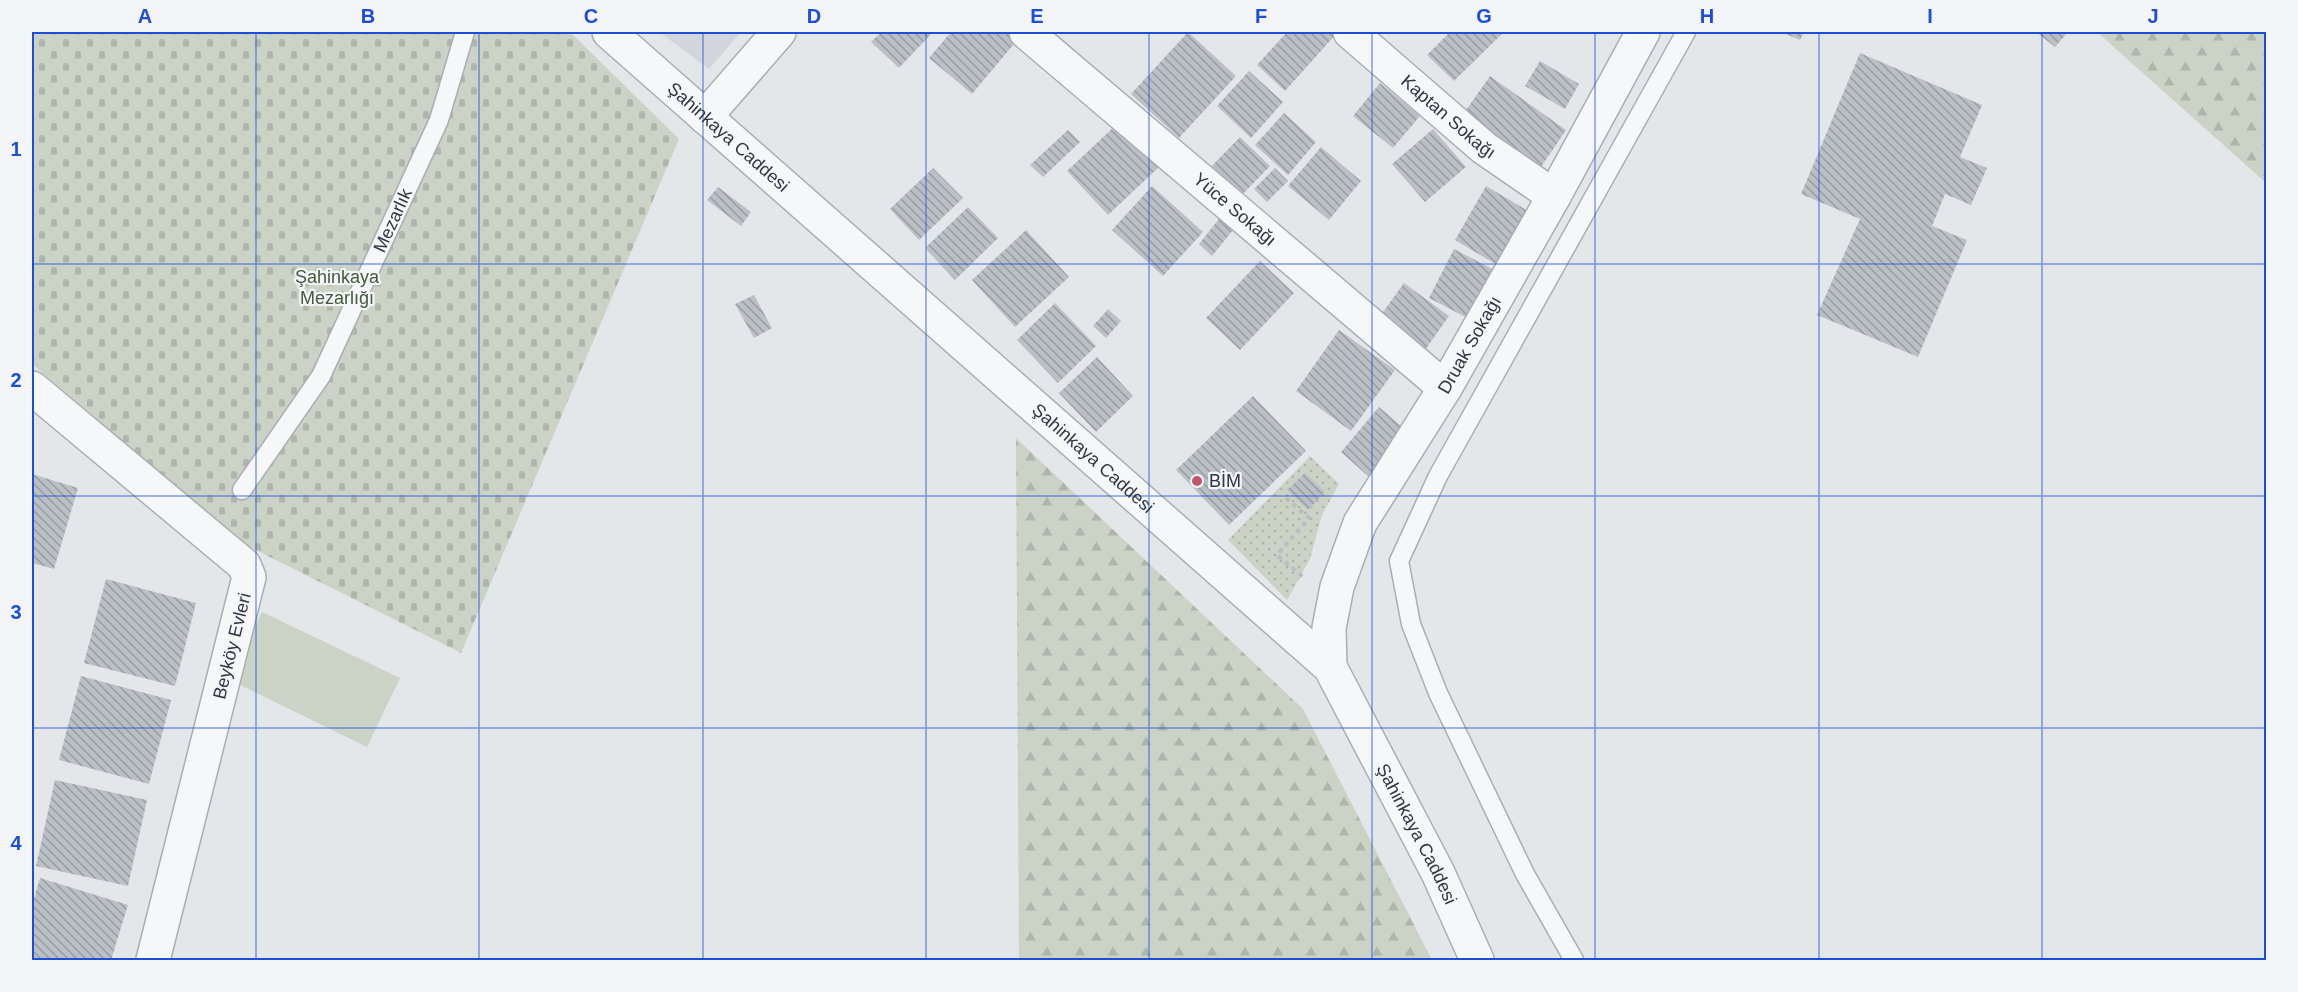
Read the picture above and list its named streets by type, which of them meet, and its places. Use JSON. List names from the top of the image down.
{
  "streets": {
    "street": [
      "Kaptan Sokağı",
      "Şahinkaya Caddesi",
      "Yüce Sokağı",
      "Druak Sokağı",
      "Beyköy Evleri"
    ],
    "lane": ["Mezarlık"]
  },
  "crossings": [
    ["Kaptan Sokağı", "Druak Sokağı"],
    ["Şahinkaya Caddesi", "Druak Sokağı"],
    ["Yüce Sokağı", "Druak Sokağı"]
  ],
  "parks": ["Şahinkaya Mezarlığı"],
  "places": ["BİM"],
  "grid": {
    "columns": [
      "A",
      "B",
      "C",
      "D",
      "E",
      "F",
      "G",
      "H",
      "I",
      "J"
    ],
    "rows": [
      "1",
      "2",
      "3",
      "4"
    ]
  }
}
